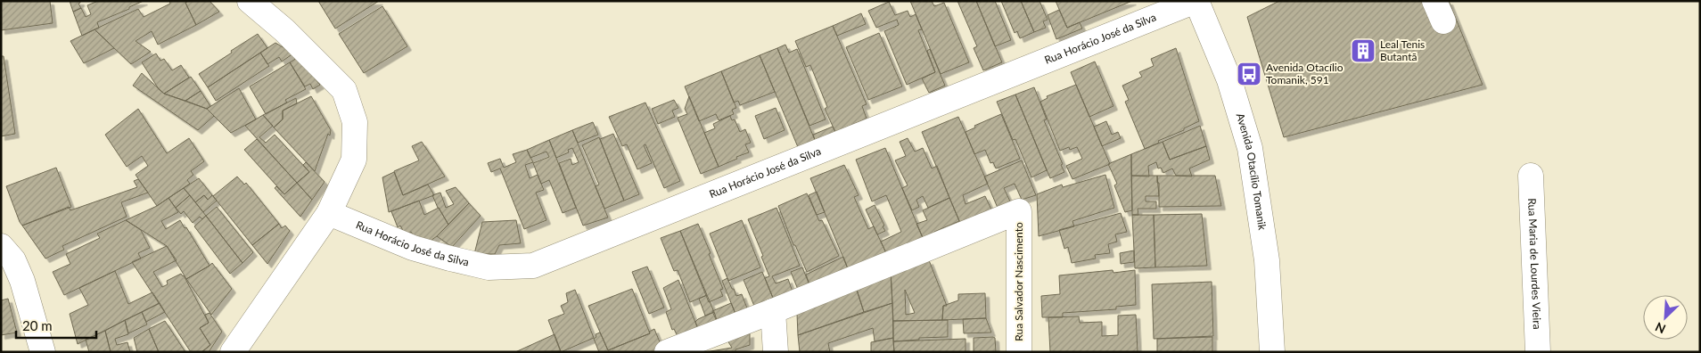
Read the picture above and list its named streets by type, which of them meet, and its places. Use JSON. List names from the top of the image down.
{
  "streets": {
    "street": [
      "Rua Horácio José da Silva",
      "Avenida Otacílio Tomanik",
      "Rua Maria de Lourdes Vieira",
      "Rua Salvador Nascimento"
    ]
  },
  "crossings": [
    ["Rua Horácio José da Silva", "Avenida Otacílio Tomanik"]
  ],
  "places": {
    "building": ["Leal Tenis Butantã"],
    "bus stop": ["Avenida Otacílio Tomanik, 591"]
  },
  "scale_bar": "20 m",
  "north": "bottom left"
}
